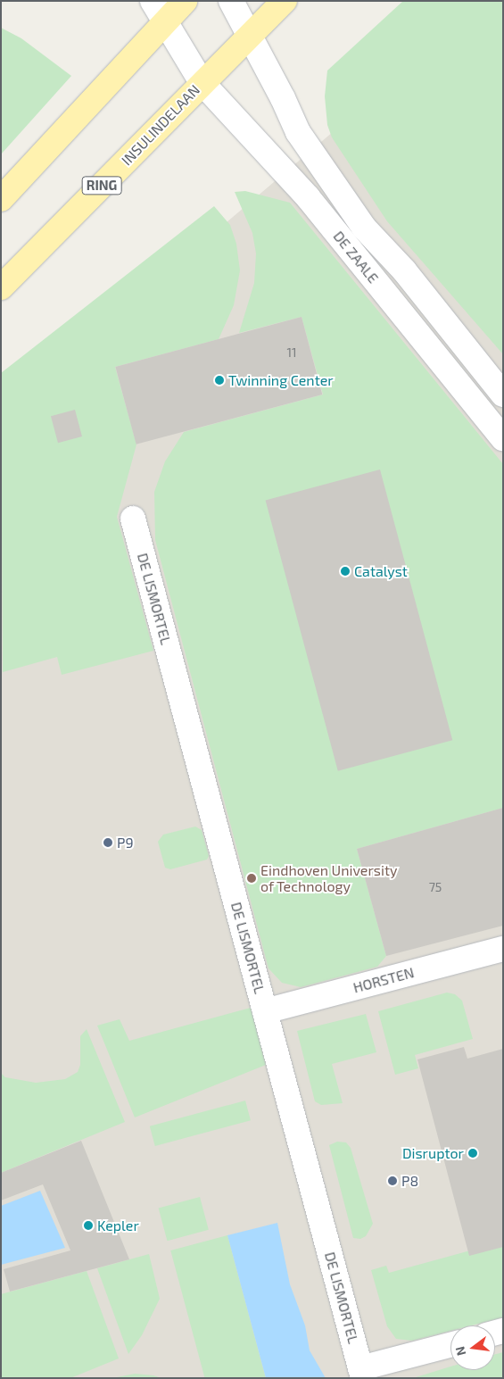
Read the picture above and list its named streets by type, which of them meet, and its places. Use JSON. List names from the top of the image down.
{
  "streets": {
    "main road": ["INSULINDELAAN", "RING"],
    "street": ["DE ZAALE", "DE LISMORTEL", "HORSTEN"]
  },
  "crossings": [
    ["INSULINDELAAN", "DE ZAALE"],
    ["DE LISMORTEL", "HORSTEN"]
  ],
  "places": [
    "Twinning Center",
    "Catalyst",
    "P9",
    "Eindhoven University of Technology",
    "Disruptor",
    "P8",
    "Kepler"
  ],
  "house_numbers": ["11", "75"],
  "north": "left"
}
